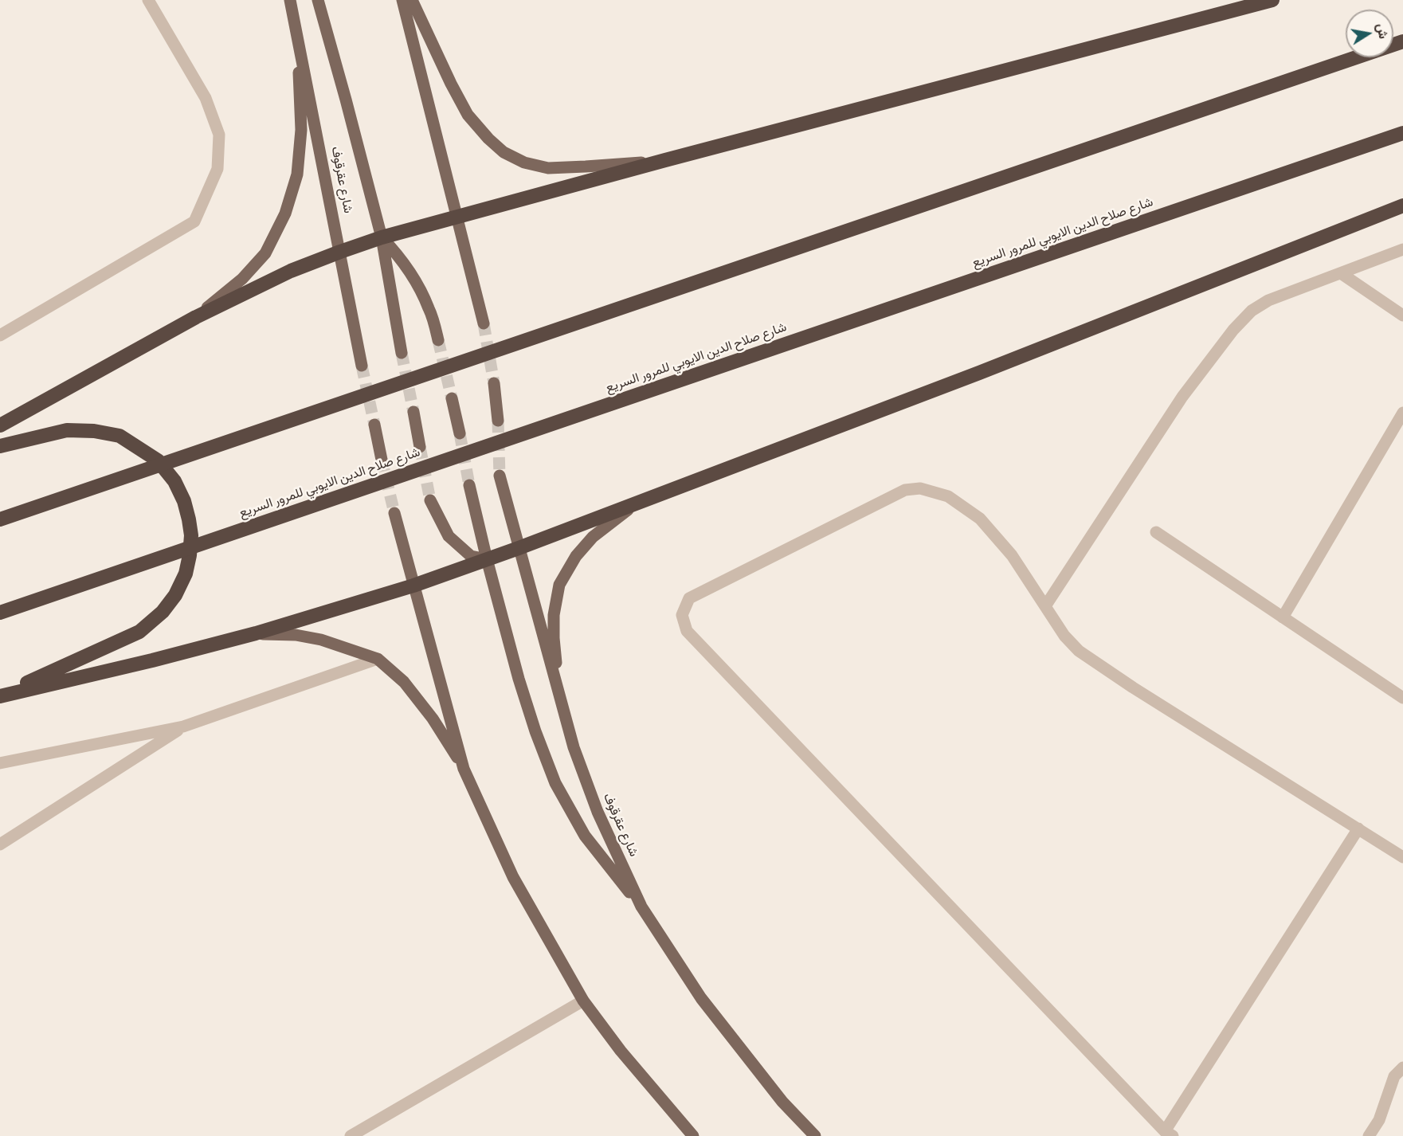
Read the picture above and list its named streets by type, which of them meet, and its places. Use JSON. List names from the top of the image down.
{
  "streets": {
    "highway": ["شارع صلاح الدين الايوبي للمرور السريع"],
    "main road": ["شارع عقرقوف"]
  },
  "north": "right"
}
